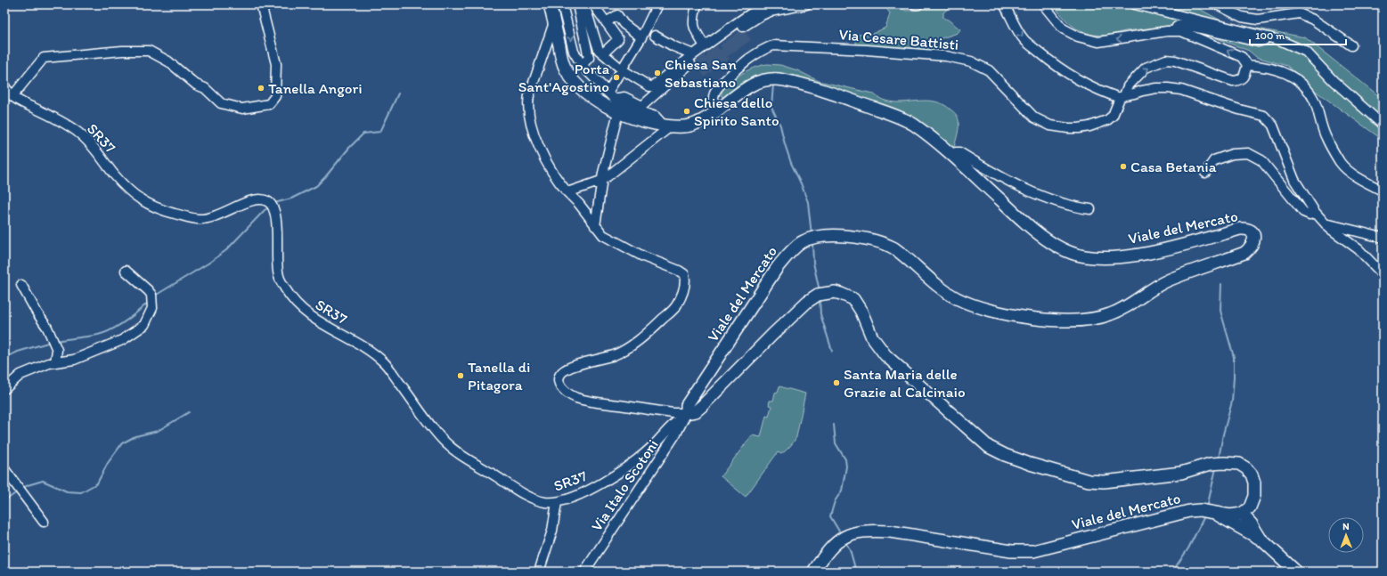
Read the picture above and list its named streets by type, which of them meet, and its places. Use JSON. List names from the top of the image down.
{
  "streets": {
    "main road": ["Viale del Mercato"],
    "street": ["Via Cesare Battisti", "SR37", "Via Italo Scotoni"]
  },
  "crossings": [
    ["Via Cesare Battisti", "Viale del Mercato"],
    ["SR37", "Viale del Mercato"],
    ["SR37", "Via Italo Scotoni"],
    ["Viale del Mercato", "Via Italo Scotoni"]
  ],
  "places": [
    "Chiesa San Sebastiano",
    "Porta Sant'Agostino",
    "Tanella Angori",
    "Chiesa dello Spirito Santo",
    "Casa Betania",
    "Tanella di Pitagora",
    "Santa Maria delle Grazie al Calcinaio"
  ],
  "scale_bar": "100 m",
  "north": "top"
}
